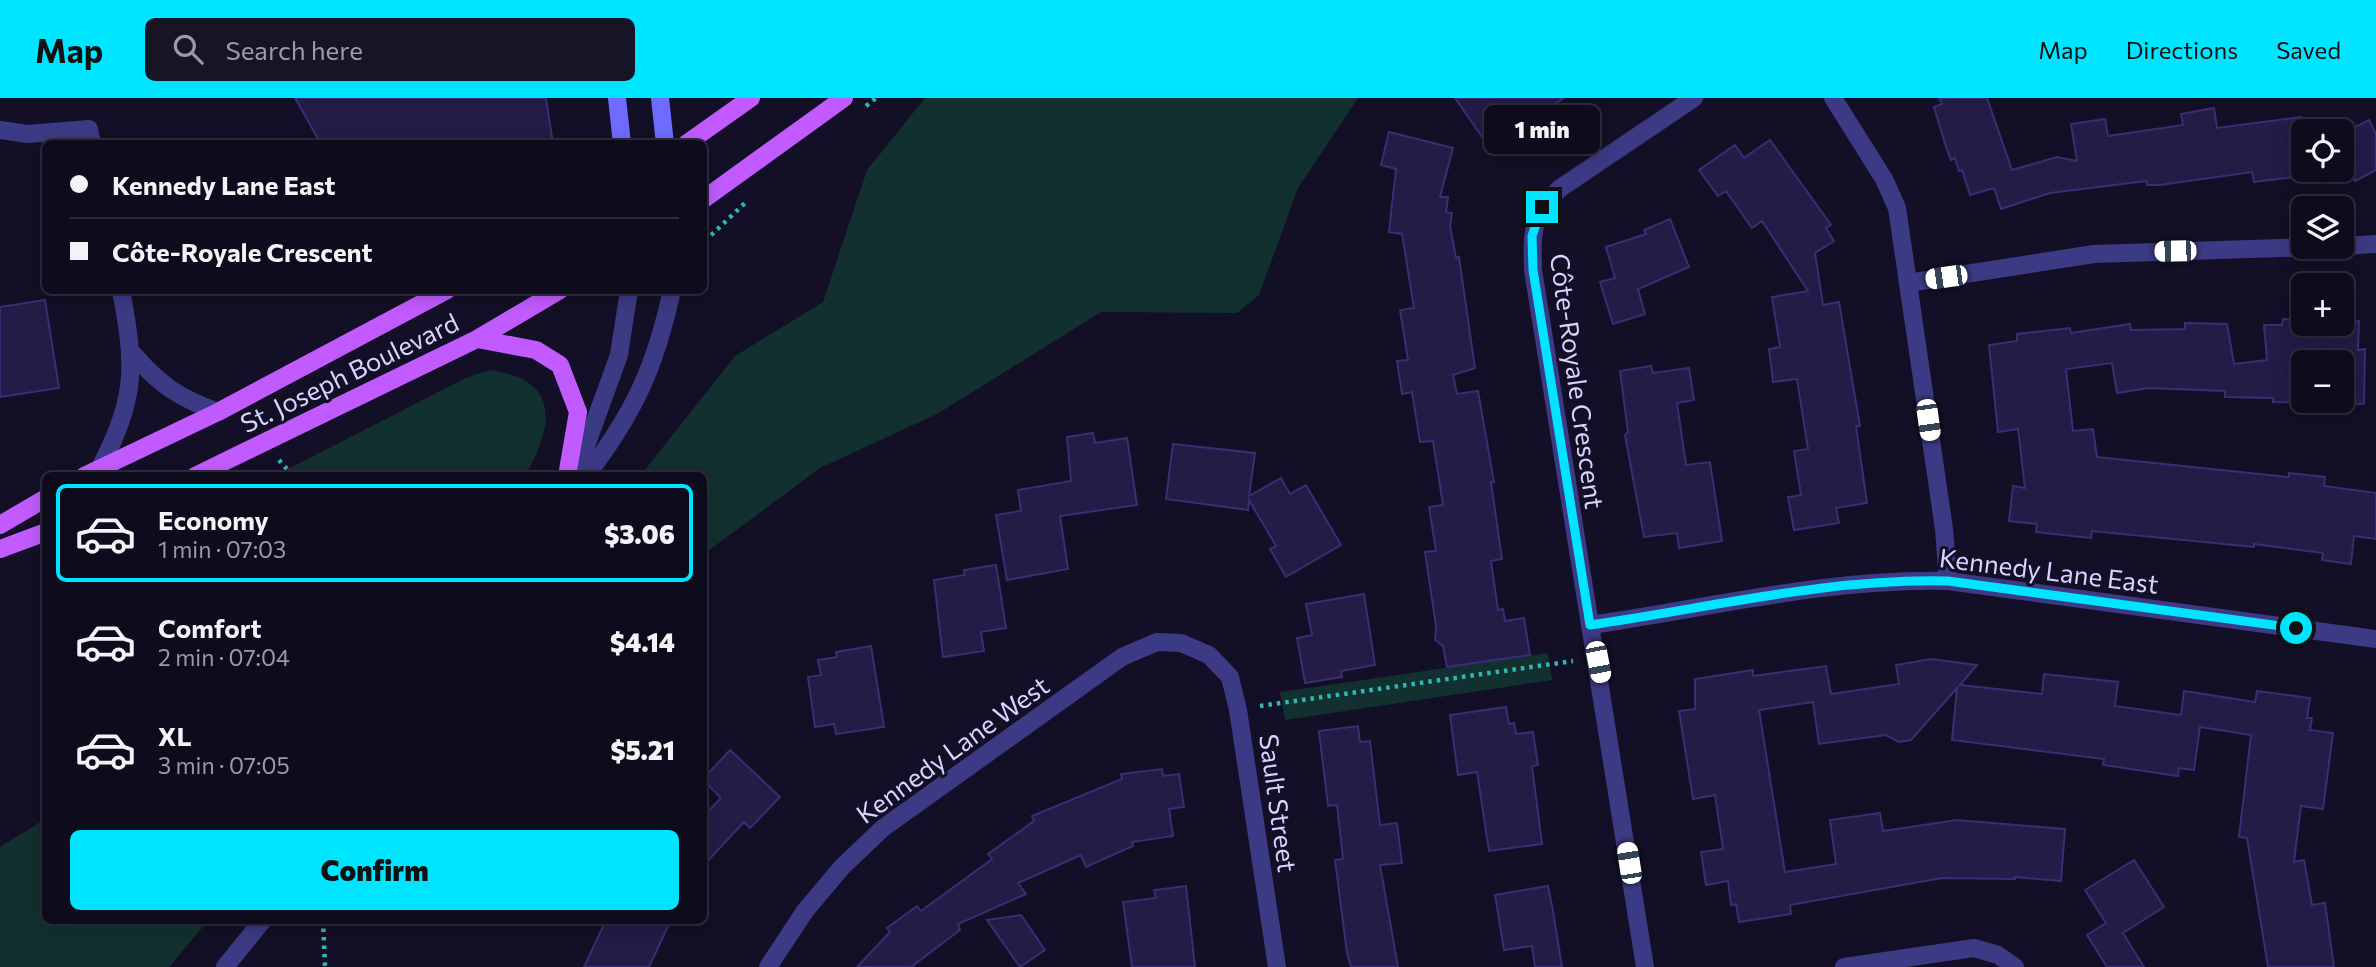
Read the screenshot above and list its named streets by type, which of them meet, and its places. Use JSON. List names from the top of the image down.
{
  "streets": {
    "main road": ["St. Joseph Boulevard"],
    "street": [
      "Côte-Royale Crescent",
      "Kennedy Lane East",
      "Kennedy Lane West",
      "Sault Street"
    ]
  },
  "crossings": [
    ["Côte-Royale Crescent", "Kennedy Lane East"],
    ["Kennedy Lane West", "Sault Street"]
  ],
  "page": {
    "header": "Map",
    "search": "Search here",
    "nav": ["Map", "Directions", "Saved"],
    "bubble": "1 min",
    "map_buttons": ["+", "−"],
    "banner": ["Kennedy Lane East", "Côte-Royale Crescent"],
    "list": [
      {
        "name": "Economy",
        "note": "1 min · 07:03",
        "value": "$3.06"
      },
      {
        "name": "Comfort",
        "note": "2 min · 07:04",
        "value": "$4.14"
      },
      {
        "name": "XL",
        "note": "3 min · 07:05",
        "value": "$5.21"
      }
    ],
    "buttons": "Confirm"
  }
}
